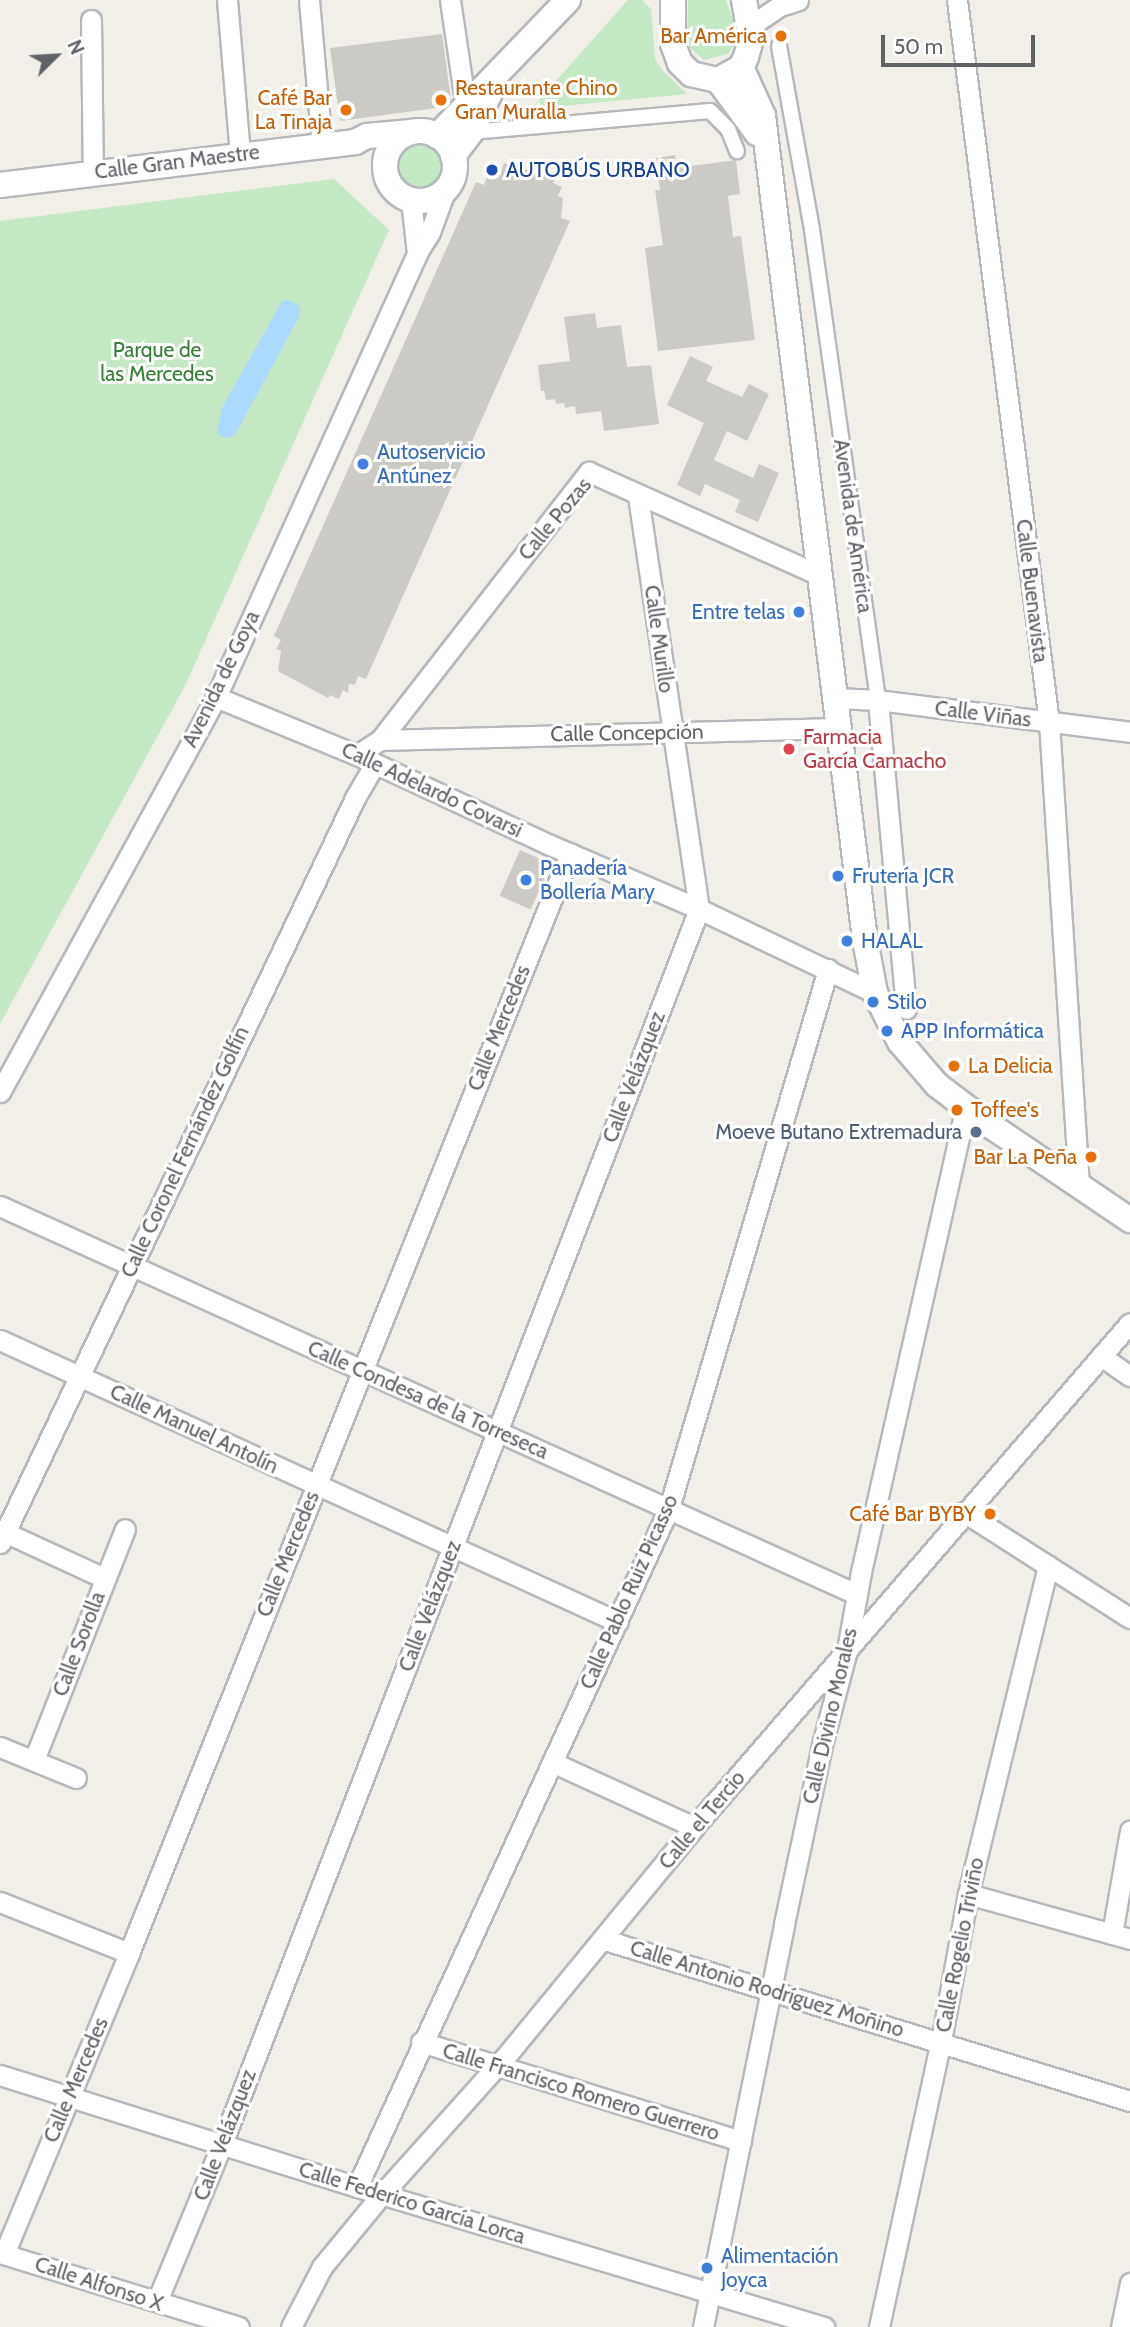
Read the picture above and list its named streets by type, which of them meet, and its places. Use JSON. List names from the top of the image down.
{
  "streets": {
    "street": [
      "Calle Gran Maestre",
      "Calle Pozas",
      "Avenida de América",
      "Calle Buenavista",
      "Calle Murillo",
      "Avenida de Goya",
      "Calle Viñas",
      "Calle Concepción",
      "Calle Adelardo Covarsi",
      "Calle Mercedes",
      "Calle Velázquez",
      "Calle Coronel Fernández Golfín",
      "Calle Condesa de la Torreseca",
      "Calle Manuel Antolín",
      "Calle Pablo Ruiz Picasso",
      "Calle Sorolla",
      "Calle Divino Morales",
      "Calle el Tercio",
      "Calle Rogelio Triviño",
      "Calle Antonio Rodríguez Moñino",
      "Calle Francisco Romero Guerrero",
      "Calle Federico García Lorca",
      "Calle Alfonso X"
    ]
  },
  "crossings": [
    ["Calle Gran Maestre", "Avenida de Goya"],
    ["Calle Pozas", "Avenida de América"],
    ["Calle Pozas", "Calle Murillo"],
    ["Calle Pozas", "Calle Concepción"],
    ["Calle Pozas", "Calle Adelardo Covarsi"],
    ["Calle Pozas", "Calle Coronel Fernández Golfín"],
    ["Avenida de América", "Calle Buenavista"],
    ["Avenida de América", "Calle Viñas"],
    ["Avenida de América", "Calle Concepción"],
    ["Avenida de América", "Calle Adelardo Covarsi"],
    ["Avenida de América", "Calle Divino Morales"],
    ["Calle Buenavista", "Calle Viñas"],
    ["Calle Murillo", "Calle Concepción"],
    ["Calle Murillo", "Calle Adelardo Covarsi"],
    ["Calle Murillo", "Calle Velázquez"],
    ["Avenida de Goya", "Calle Adelardo Covarsi"],
    ["Calle Adelardo Covarsi", "Calle Mercedes"],
    ["Calle Adelardo Covarsi", "Calle Velázquez"],
    ["Calle Adelardo Covarsi", "Calle Coronel Fernández Golfín"],
    ["Calle Adelardo Covarsi", "Calle Pablo Ruiz Picasso"],
    ["Calle Mercedes", "Calle Condesa de la Torreseca"],
    ["Calle Mercedes", "Calle Manuel Antolín"],
    ["Calle Mercedes", "Calle Federico García Lorca"],
    ["Calle Mercedes", "Calle Alfonso X"],
    ["Calle Velázquez", "Calle Condesa de la Torreseca"],
    ["Calle Velázquez", "Calle Manuel Antolín"],
    ["Calle Velázquez", "Calle Federico García Lorca"],
    ["Calle Velázquez", "Calle Alfonso X"],
    ["Calle Coronel Fernández Golfín", "Calle Condesa de la Torreseca"],
    ["Calle Coronel Fernández Golfín", "Calle Manuel Antolín"],
    ["Calle Condesa de la Torreseca", "Calle Pablo Ruiz Picasso"],
    ["Calle Condesa de la Torreseca", "Calle Divino Morales"],
    ["Calle Manuel Antolín", "Calle Pablo Ruiz Picasso"],
    ["Calle Pablo Ruiz Picasso", "Calle Francisco Romero Guerrero"],
    ["Calle Pablo Ruiz Picasso", "Calle Federico García Lorca"],
    ["Calle Divino Morales", "Calle el Tercio"],
    ["Calle Divino Morales", "Calle Antonio Rodríguez Moñino"],
    ["Calle Divino Morales", "Calle Francisco Romero Guerrero"],
    ["Calle Divino Morales", "Calle Federico García Lorca"],
    ["Calle el Tercio", "Calle Antonio Rodríguez Moñino"],
    ["Calle el Tercio", "Calle Francisco Romero Guerrero"],
    ["Calle el Tercio", "Calle Federico García Lorca"],
    ["Calle Rogelio Triviño", "Calle Antonio Rodríguez Moñino"]
  ],
  "parks": ["Parque de las Mercedes"],
  "places": [
    "Bar América",
    "Restaurante Chino Gran Muralla",
    "Café Bar La Tinaja",
    "AUTOBÚS URBANO",
    "Autoservicio Antúnez",
    "Entre telas",
    "Farmacia García Camacho",
    "Frutería JCR",
    "Panadería Bollería Mary",
    "HALAL",
    "Stilo",
    "APP Informática",
    "La Delicia",
    "Toffee's",
    "Moeve Butano Extremadura",
    "Bar La Peña",
    "Café Bar BYBY",
    "Alimentación Joyca"
  ],
  "scale_bar": "50 m",
  "north": "top right"
}
